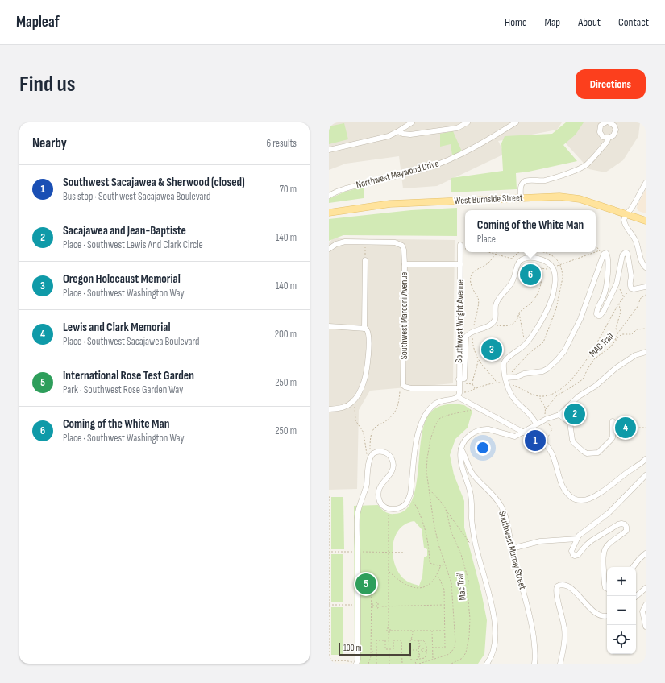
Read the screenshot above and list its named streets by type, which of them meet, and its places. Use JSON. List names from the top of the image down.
{
  "streets": {
    "main road": ["West Burnside Street"],
    "street": [
      "Northwest Maywood Drive",
      "Southwest Marconi Avenue",
      "Southwest Wright Avenue",
      "Southwest Murray Street"
    ],
    "path": ["MAC Trail", "Mac Trail"]
  },
  "crossings": [
    ["Southwest Marconi Avenue", "Southwest Wright Avenue"]
  ],
  "scale_bar": "100 m",
  "page": {
    "header": "Mapleaf",
    "nav": [
      "Home",
      "Map",
      "About",
      "Contact"
    ],
    "buttons": "Directions",
    "title": "Find us",
    "heading": ["Nearby", "6 results"],
    "list": [
      {
        "mark": "1",
        "name": "Southwest Sacajawea & Sherwood (closed)",
        "note": "Bus stop · Southwest Sacajawea Boulevard",
        "value": "70 m"
      },
      {
        "mark": "2",
        "name": "Sacajawea and Jean-Baptiste",
        "note": "Place · Southwest Lewis And Clark Circle",
        "value": "140 m"
      },
      {
        "mark": "3",
        "name": "Oregon Holocaust Memorial",
        "note": "Place · Southwest Washington Way",
        "value": "140 m"
      },
      {
        "mark": "4",
        "name": "Lewis and Clark Memorial",
        "note": "Place · Southwest Sacajawea Boulevard",
        "value": "200 m"
      },
      {
        "mark": "5",
        "name": "International Rose Test Garden",
        "note": "Park · Southwest Rose Garden Way",
        "value": "250 m"
      },
      {
        "mark": "6",
        "name": "Coming of the White Man",
        "note": "Place · Southwest Washington Way",
        "value": "250 m"
      }
    ],
    "popup": ["Coming of the White Man", "Place"],
    "pins": [
      "6",
      "3",
      "2",
      "4",
      "1",
      "5"
    ],
    "map_buttons": ["+", "−"],
    "scale": "100 m"
  }
}
